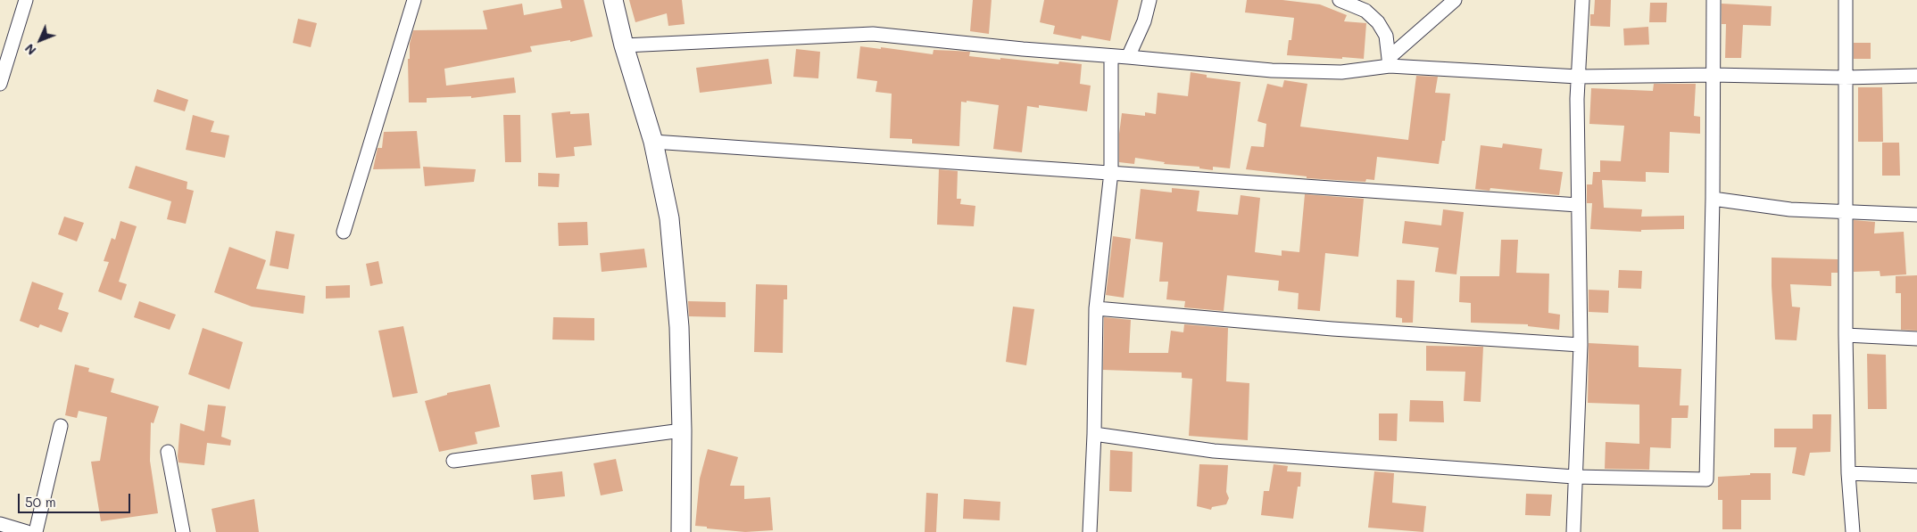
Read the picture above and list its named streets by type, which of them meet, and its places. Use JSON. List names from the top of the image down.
{
  "scale_bar": "50 m",
  "north": "bottom left"
}
